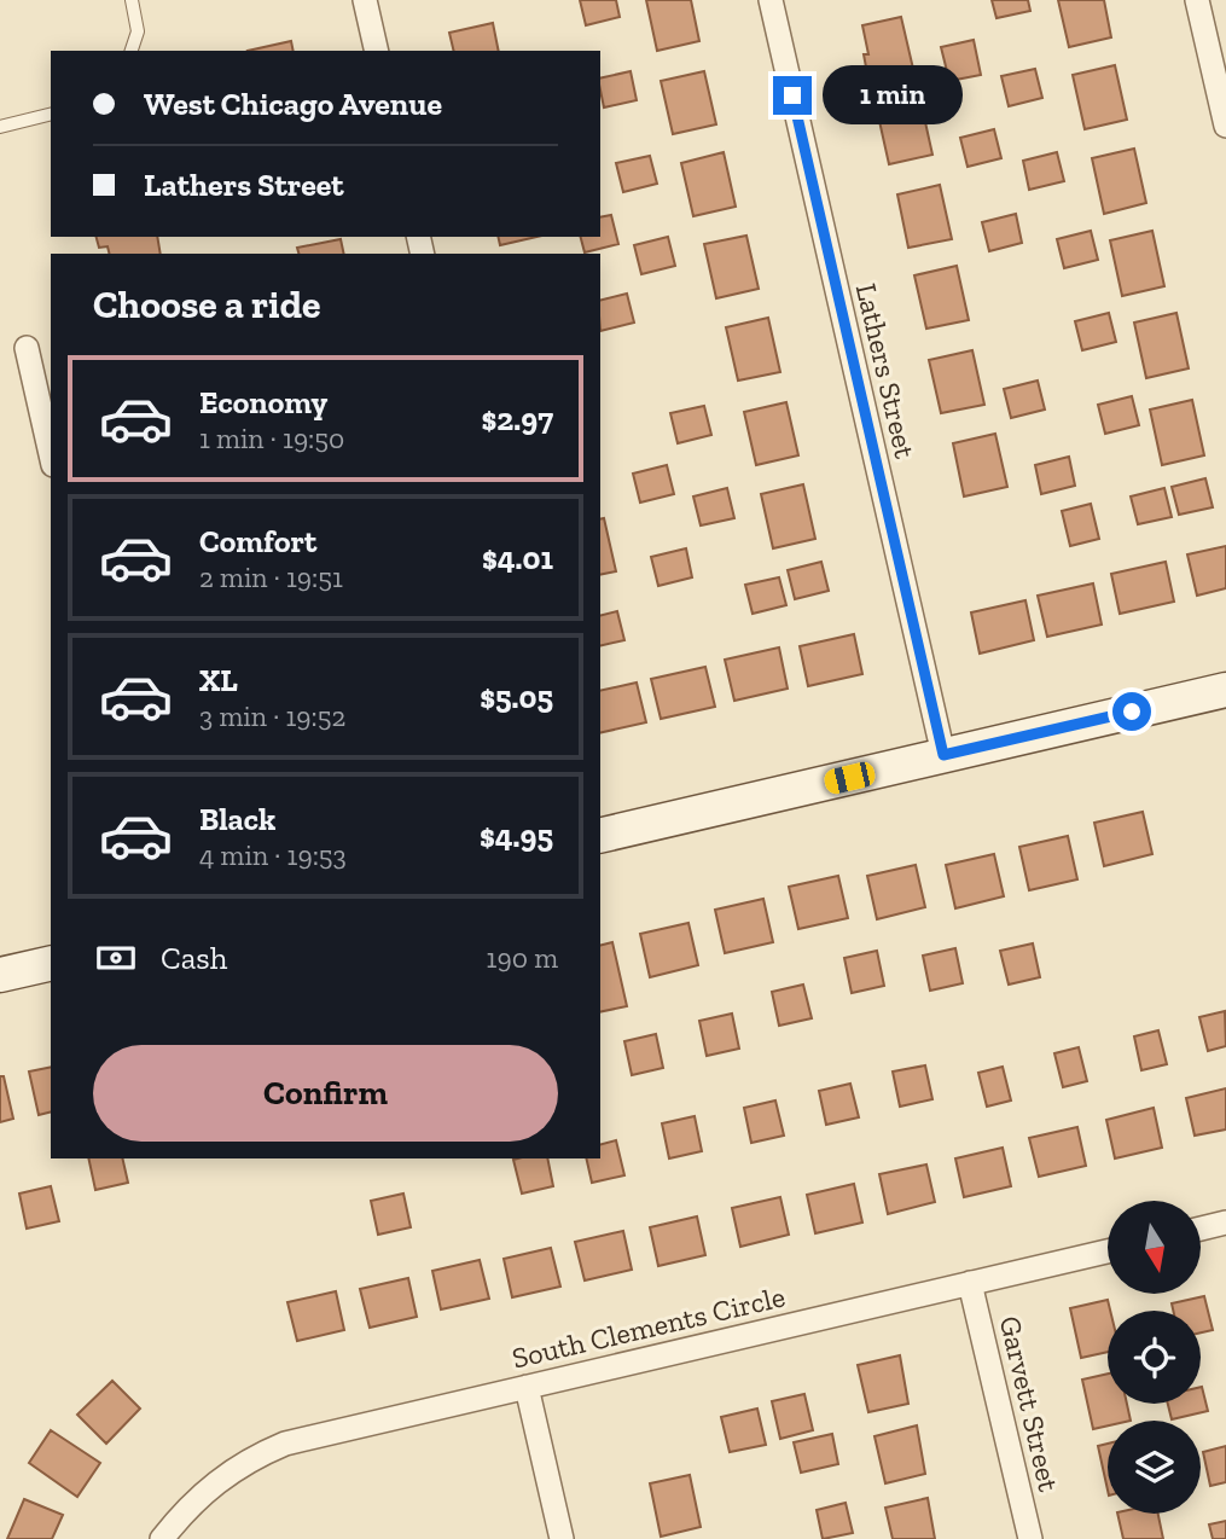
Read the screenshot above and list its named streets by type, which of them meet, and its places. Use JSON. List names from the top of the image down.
{
  "streets": {
    "street": ["Lathers Street", "South Clements Circle", "Garvett Street"]
  },
  "crossings": [
    ["South Clements Circle", "Garvett Street"]
  ],
  "north": "bottom",
  "page": {
    "banner": ["West Chicago Avenue", "Lathers Street"],
    "bubble": "1 min",
    "heading": "Choose a ride",
    "list": [
      {
        "name": "Economy",
        "note": "1 min · 19:50",
        "value": "$2.97"
      },
      {
        "name": "Comfort",
        "note": "2 min · 19:51",
        "value": "$4.01"
      },
      {
        "name": "XL",
        "note": "3 min · 19:52",
        "value": "$5.05"
      },
      {
        "name": "Black",
        "note": "4 min · 19:53",
        "value": "$4.95"
      }
    ],
    "pay": ["Cash", "190 m"],
    "buttons": "Confirm"
  }
}
